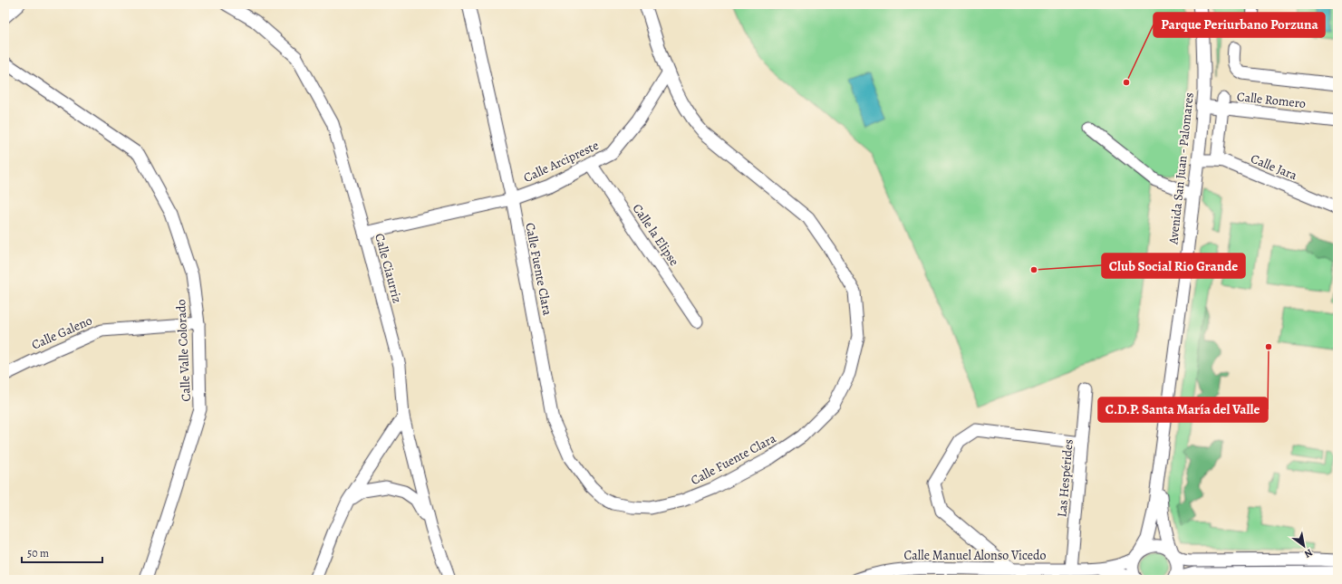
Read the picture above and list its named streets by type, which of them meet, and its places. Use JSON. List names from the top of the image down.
{
  "streets": {
    "street": [
      "Calle Romero",
      "Calle Arcipreste",
      "Calle Jara",
      "Avenida San Juan - Palomares",
      "Calle la Elipse",
      "Calle Ciaurriz",
      "Calle Fuente Clara",
      "Calle Galeno",
      "Calle Valle Colorado",
      "Las Hespérides",
      "Calle Manuel Alonso Vicedo"
    ]
  },
  "crossings": [
    ["Calle Romero", "Avenida San Juan - Palomares"],
    ["Calle Arcipreste", "Calle la Elipse"],
    ["Calle Arcipreste", "Calle Ciaurriz"],
    ["Calle Arcipreste", "Calle Fuente Clara"],
    ["Calle Jara", "Avenida San Juan - Palomares"],
    ["Calle Galeno", "Calle Valle Colorado"],
    ["Las Hespérides", "Calle Manuel Alonso Vicedo"]
  ],
  "places": ["Parque Periurbano Porzuna", "Club Social Rio Grande", "C.D.P. Santa María del Valle"],
  "scale_bar": "50 m",
  "north": "bottom right"
}
